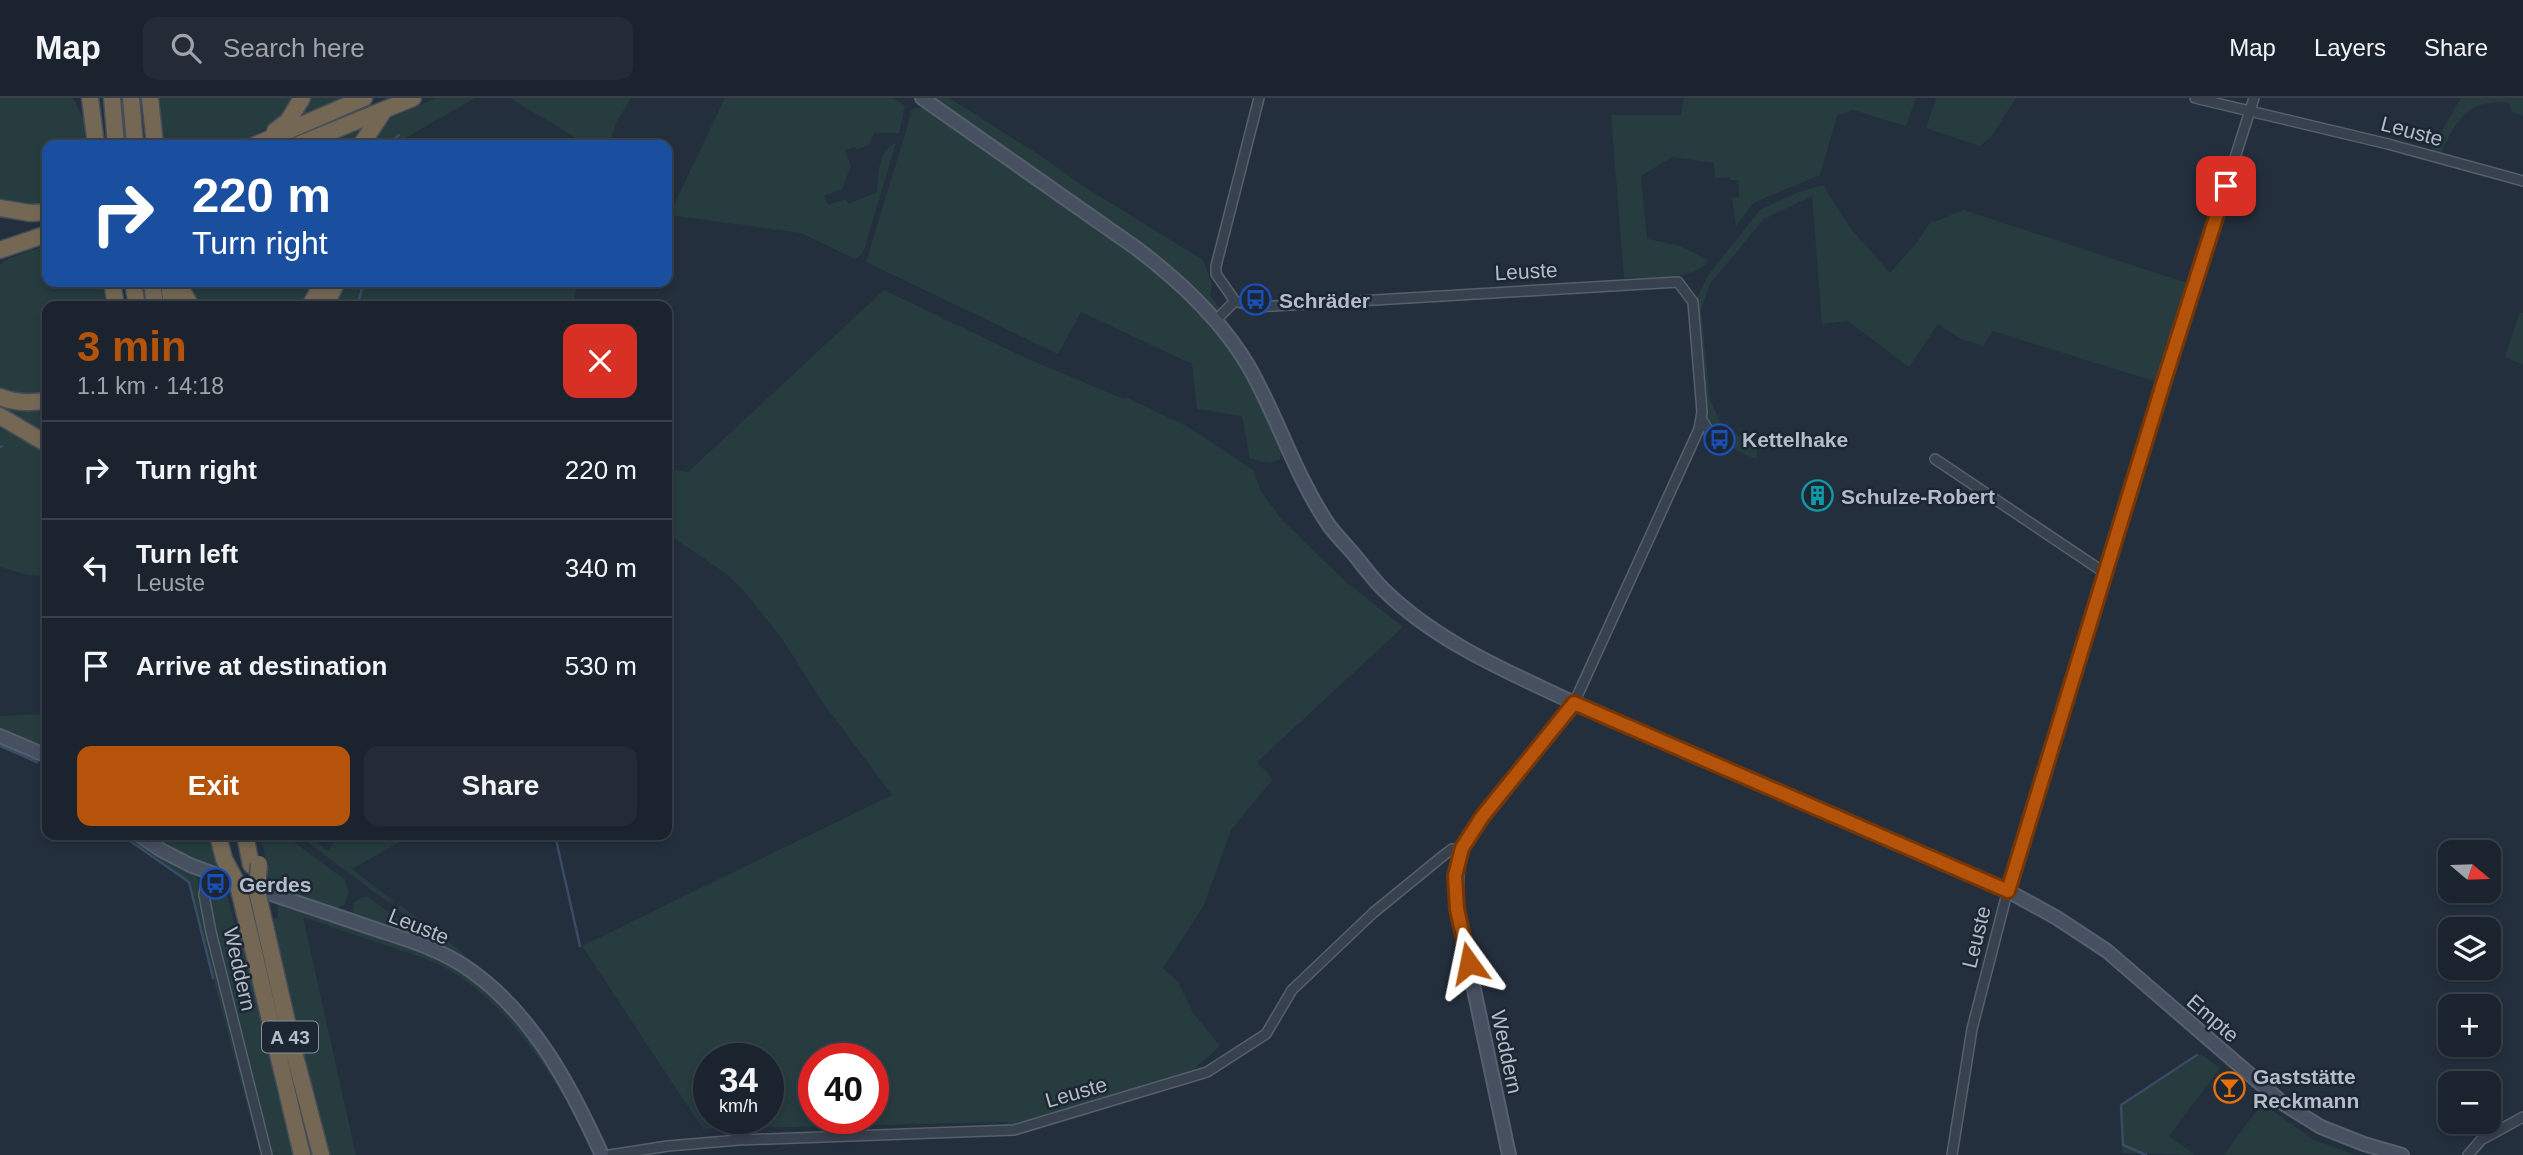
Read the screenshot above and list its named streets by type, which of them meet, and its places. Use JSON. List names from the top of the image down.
{
  "streets": {
    "highway": ["A 43"],
    "main road": ["Leuste", "Weddern", "Empte"]
  },
  "crossings": [
    ["Leuste", "Weddern"],
    ["Leuste", "Empte"],
    ["Weddern", "Empte"]
  ],
  "places": {
    "bus stop": ["Schräder", "Kettelhake", "Gerdes"],
    "building": ["Schulze-Robert"],
    "bar": ["Gaststätte Reckmann"]
  },
  "north": "right",
  "page": {
    "header": "Map",
    "search": "Search here",
    "nav": ["Map", "Layers", "Share"],
    "turn": ["220 m", "Turn right"],
    "heading": ["3 min", "1.1 km · 14:18"],
    "list": [
      {
        "name": "Turn right",
        "value": "220 m"
      },
      {
        "name": "Turn left",
        "note": "Leuste",
        "value": "340 m"
      },
      {
        "name": "Arrive at destination",
        "value": "530 m"
      }
    ],
    "buttons": ["Exit", "Share"],
    "map_buttons": ["+", "−"],
    "speed": "34 km/h",
    "limit": "40"
  }
}
